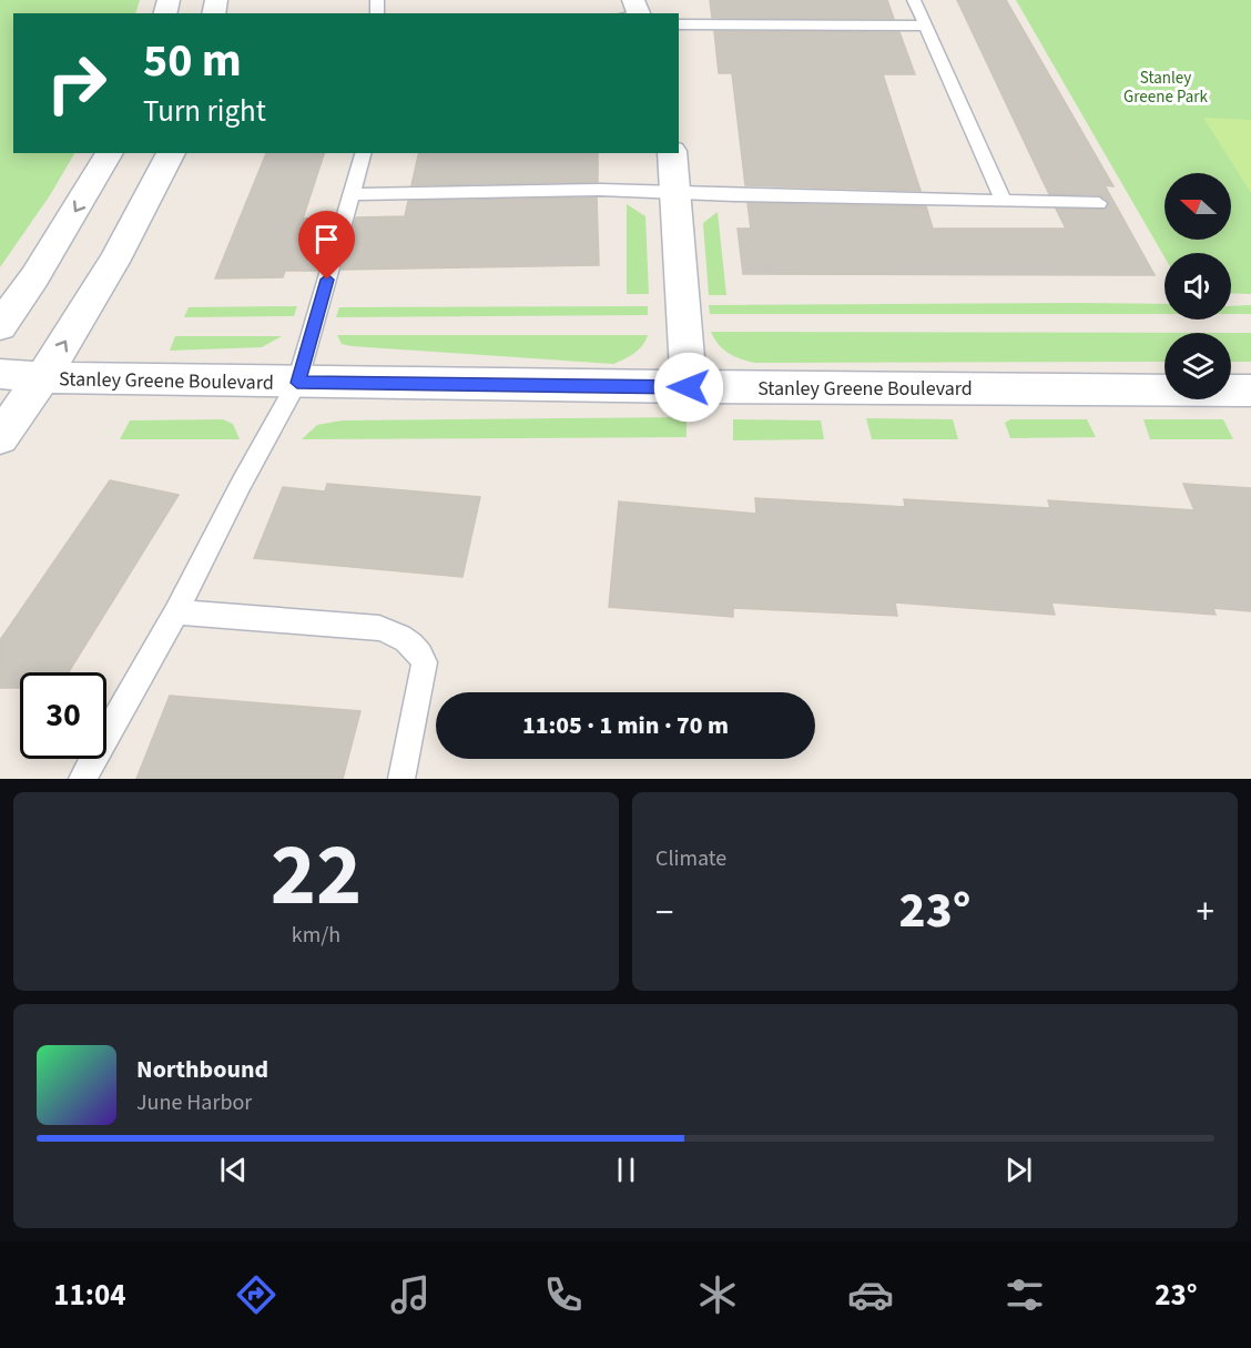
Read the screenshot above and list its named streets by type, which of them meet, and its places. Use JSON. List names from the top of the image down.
{
  "streets": {
    "street": ["Stanley Greene Boulevard"]
  },
  "parks": ["Stanley Greene Park"],
  "north": "left",
  "page": {
    "turn": ["50 m", "Turn right"],
    "limit": "30",
    "trip": "11:05 · 1 min · 70 m",
    "tile": [
      ["22", "km/h"],
      "Climate"
    ],
    "heat": ["−", "23°", "+"],
    "song": ["Northbound", "June Harbor"],
    "tabs": ["11:04", "23°"]
  }
}
